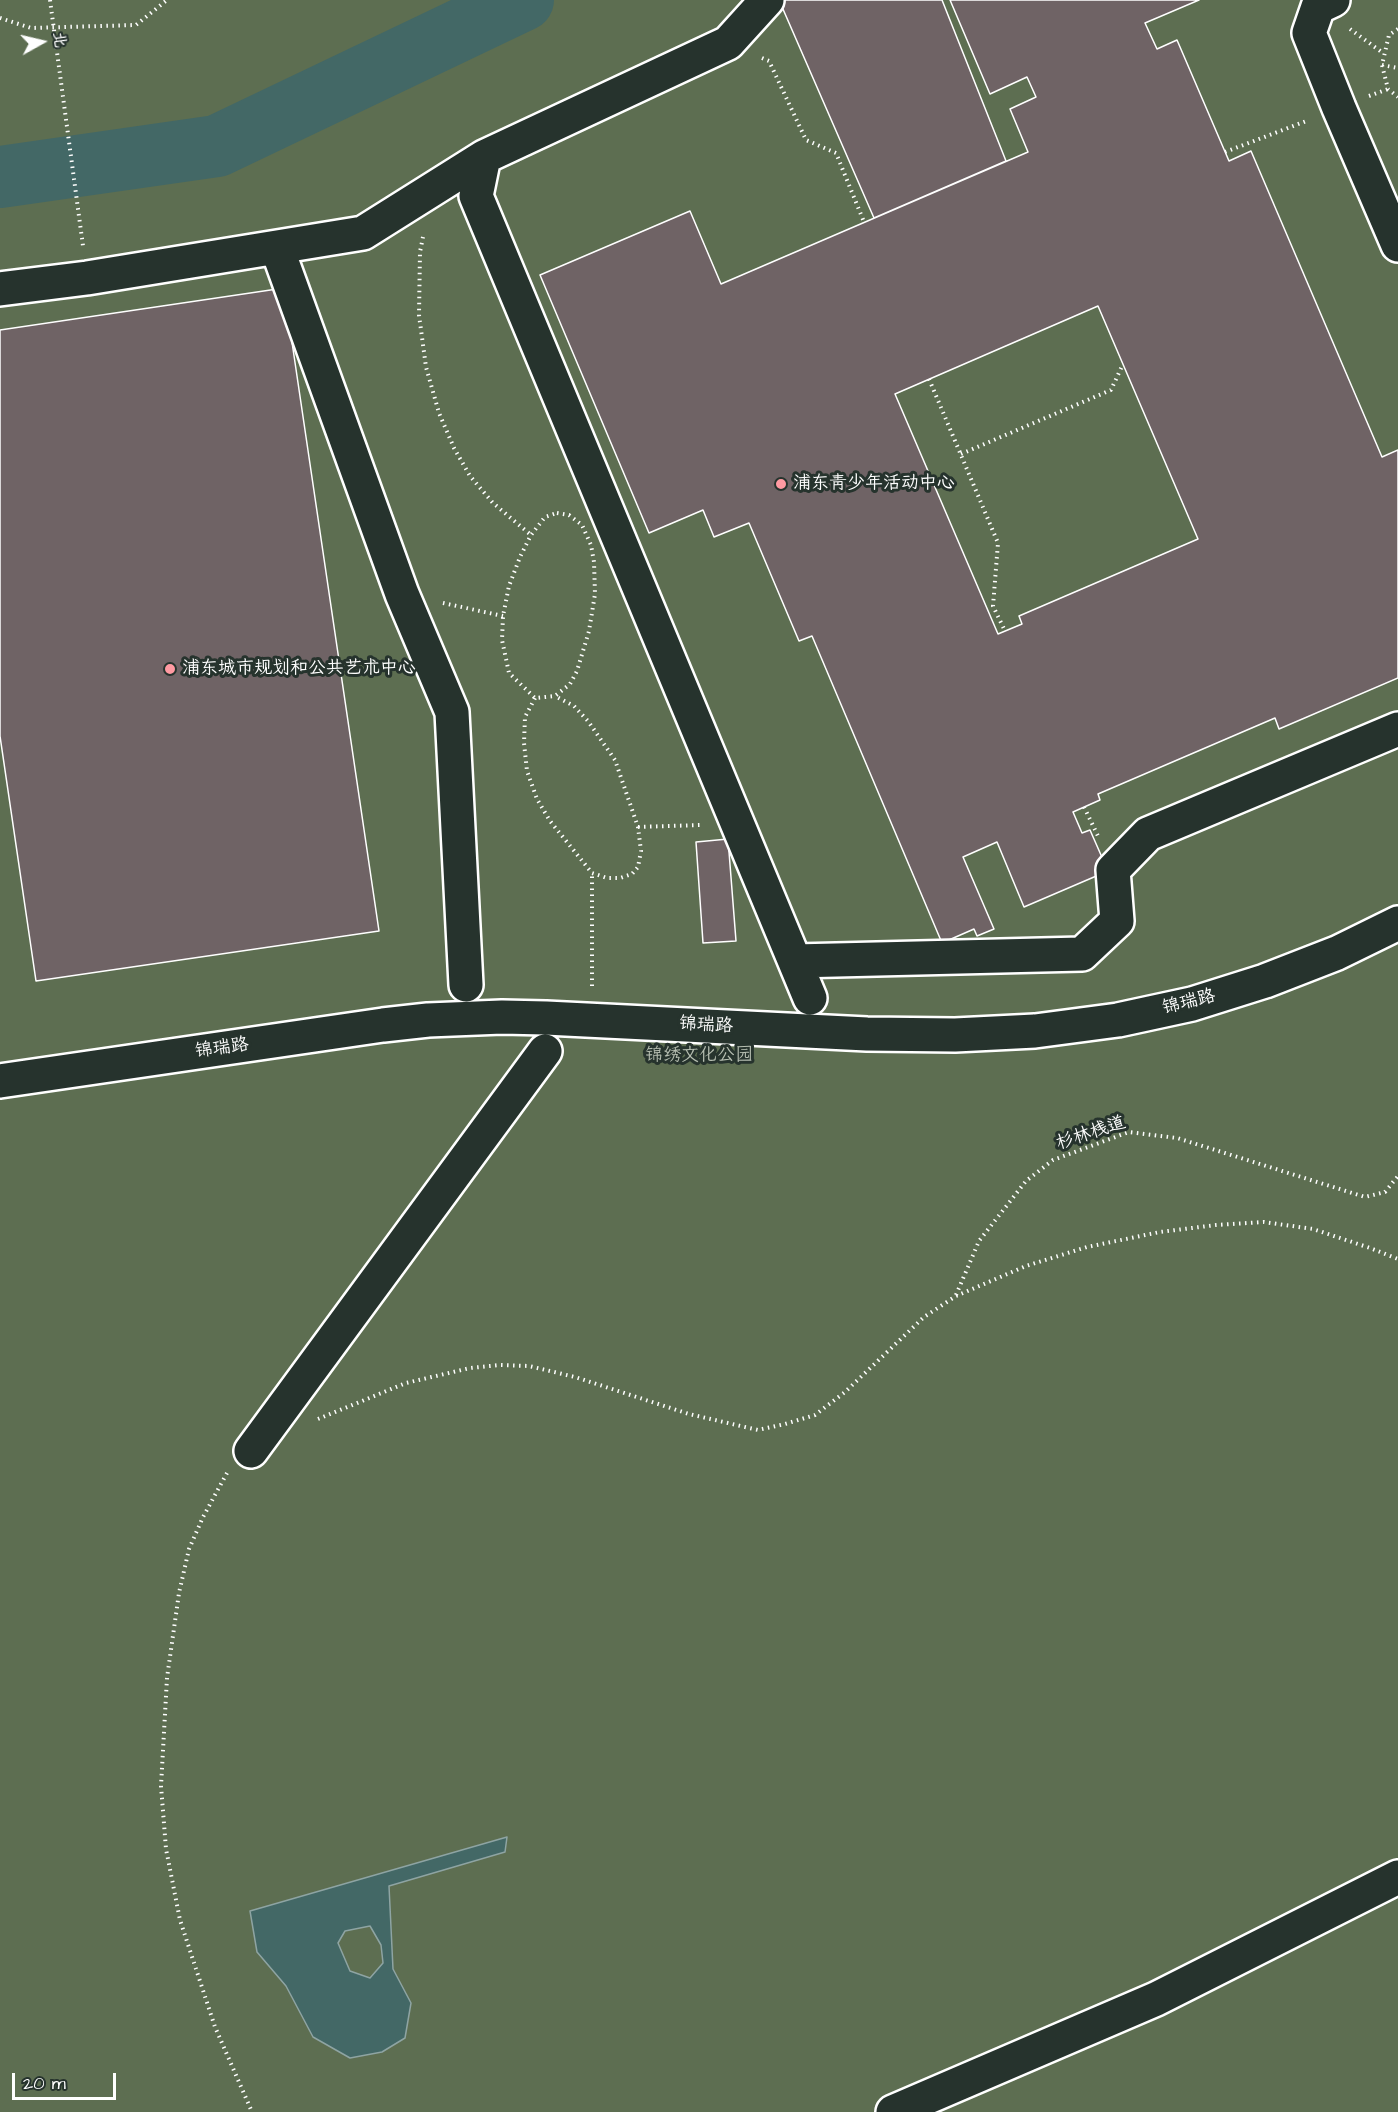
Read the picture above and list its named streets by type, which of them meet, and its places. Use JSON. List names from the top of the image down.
{
  "streets": {
    "street": ["锦瑞路"],
    "path": ["杉林栈道"]
  },
  "parks": ["锦绣文化公园"],
  "places": ["浦东青少年活动中心", "浦东城市规划和公共艺术中心"],
  "scale_bar": "20 m",
  "north": "right"
}
